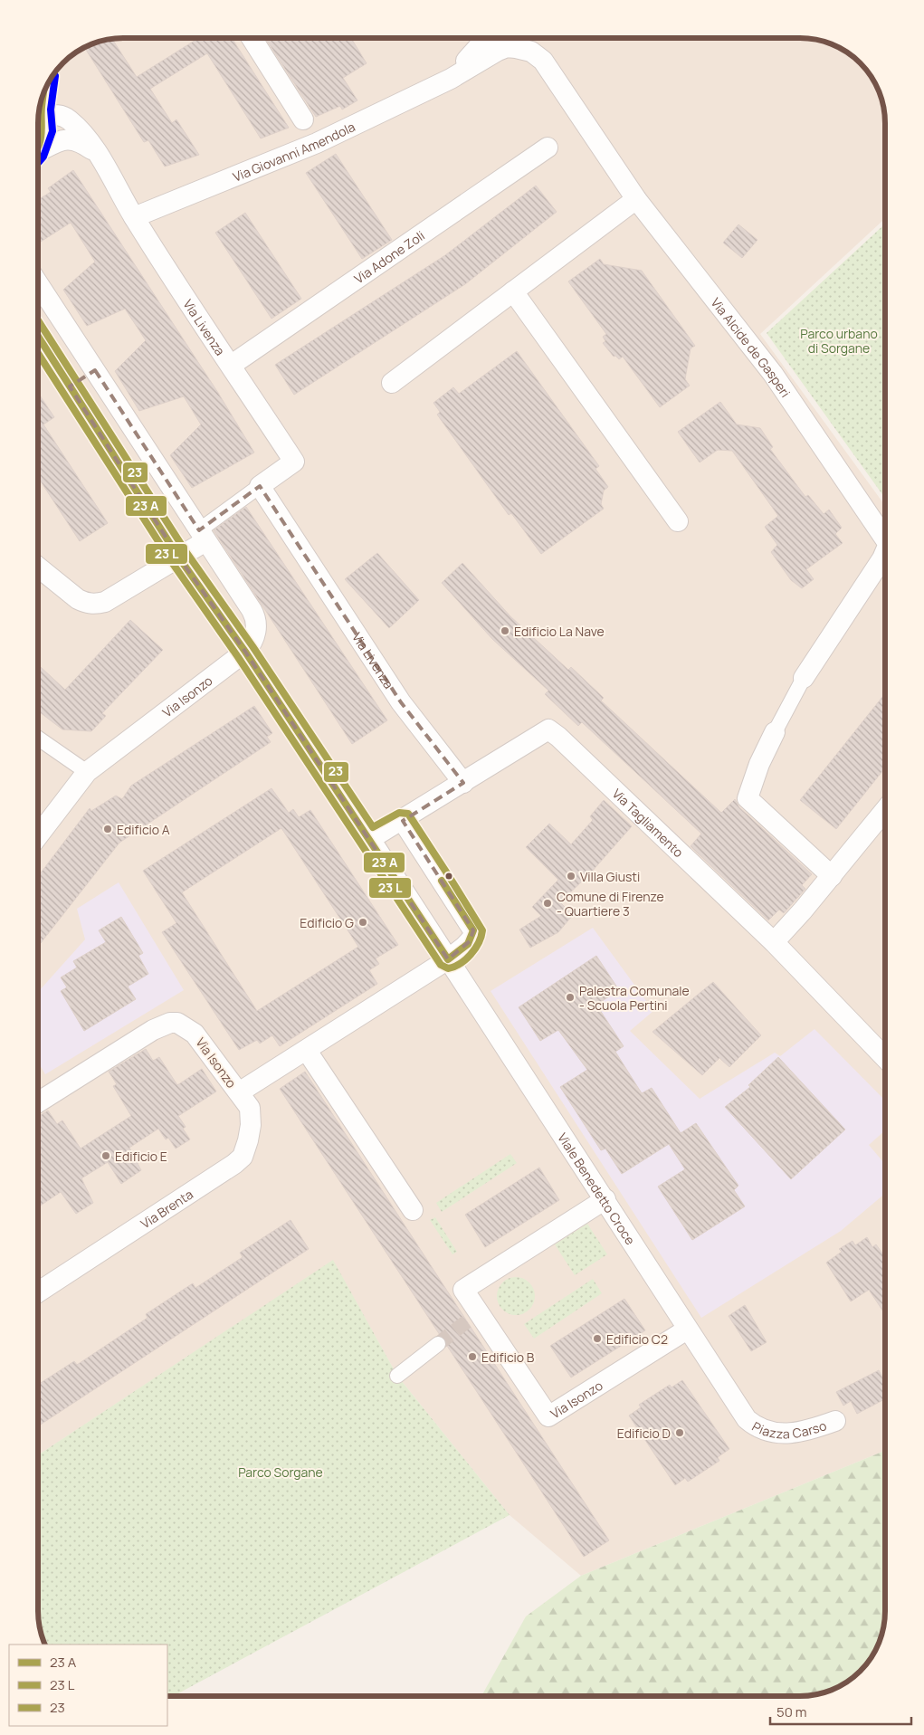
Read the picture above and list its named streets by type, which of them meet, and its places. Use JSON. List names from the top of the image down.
{
  "streets": {
    "street": [
      "Via Giovanni Amendola",
      "Via Adone Zoli",
      "Via Livenza",
      "Via Alcide de Gasperi",
      "Via Isonzo",
      "Via Tagliamento",
      "Viale Benedetto Croce",
      "Via Brenta",
      "Piazza Carso"
    ]
  },
  "crossings": [
    ["Via Giovanni Amendola", "Via Livenza"],
    ["Via Giovanni Amendola", "Via Alcide de Gasperi"],
    ["Via Adone Zoli", "Via Livenza"],
    ["Via Livenza", "Via Tagliamento"],
    ["Via Isonzo", "Viale Benedetto Croce"],
    ["Via Isonzo", "Via Brenta"],
    ["Via Tagliamento", "Viale Benedetto Croce"],
    ["Viale Benedetto Croce", "Piazza Carso"]
  ],
  "parks": ["Parco urbano di Sorgane", "Parco Sorgane"],
  "places": [
    "Edificio La Nave",
    "Edificio A",
    "Villa Giusti",
    "Comune di Firenze - Quartiere 3",
    "Edificio G",
    "Palestra Comunale - Scuola Pertini",
    "Edificio E",
    "Edificio C2",
    "Edificio B",
    "Edificio D"
  ],
  "lines": ["transit line 23"],
  "legend": ["23 A", "23 L", "23"],
  "scale_bar": "50 m"
}
